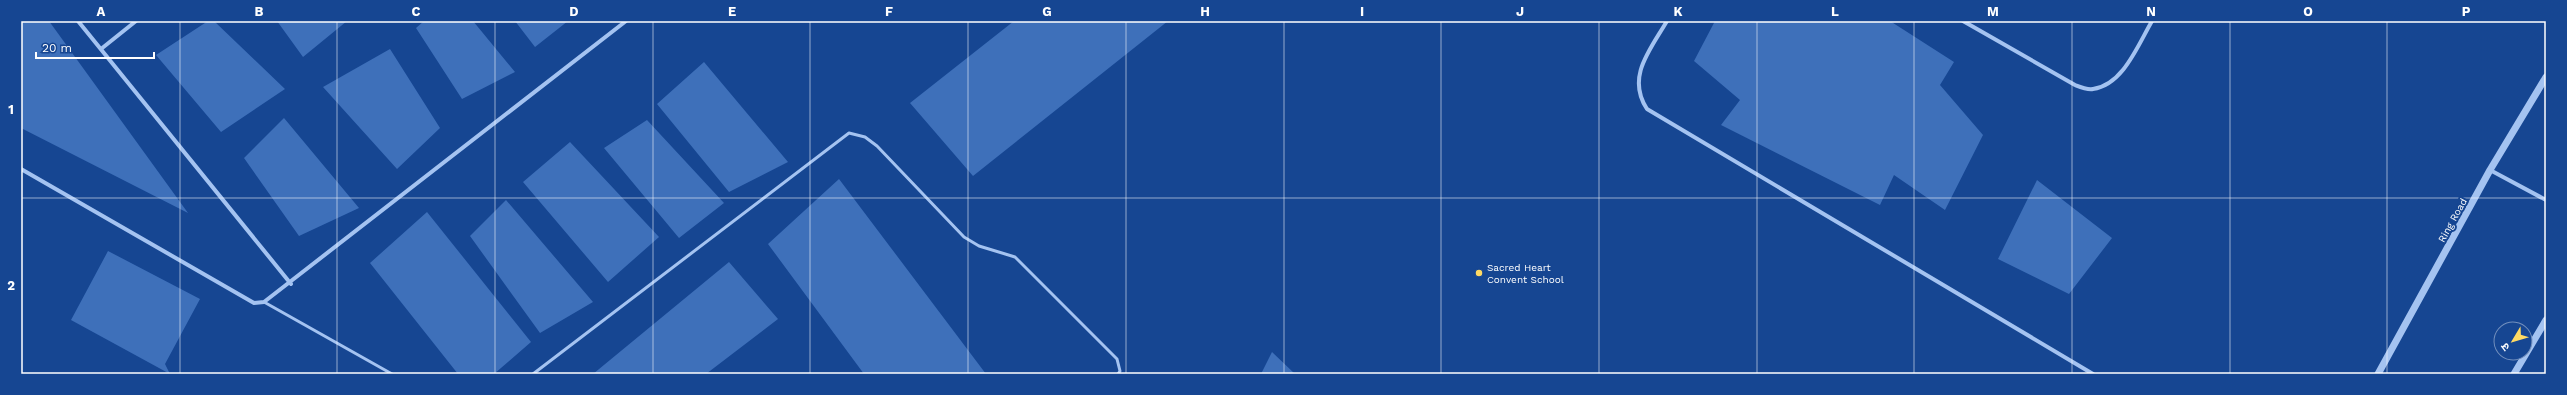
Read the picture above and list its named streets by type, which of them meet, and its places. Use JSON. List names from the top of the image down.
{
  "streets": {
    "street": ["Ring Road"]
  },
  "places": ["Sacred Heart Convent School"],
  "scale_bar": "20 m",
  "north": "bottom left",
  "grid": {
    "columns": [
      "A",
      "B",
      "C",
      "D",
      "E",
      "F",
      "G",
      "H",
      "I",
      "J",
      "K",
      "L",
      "M",
      "N",
      "O",
      "P"
    ],
    "rows": ["1", "2"]
  }
}
